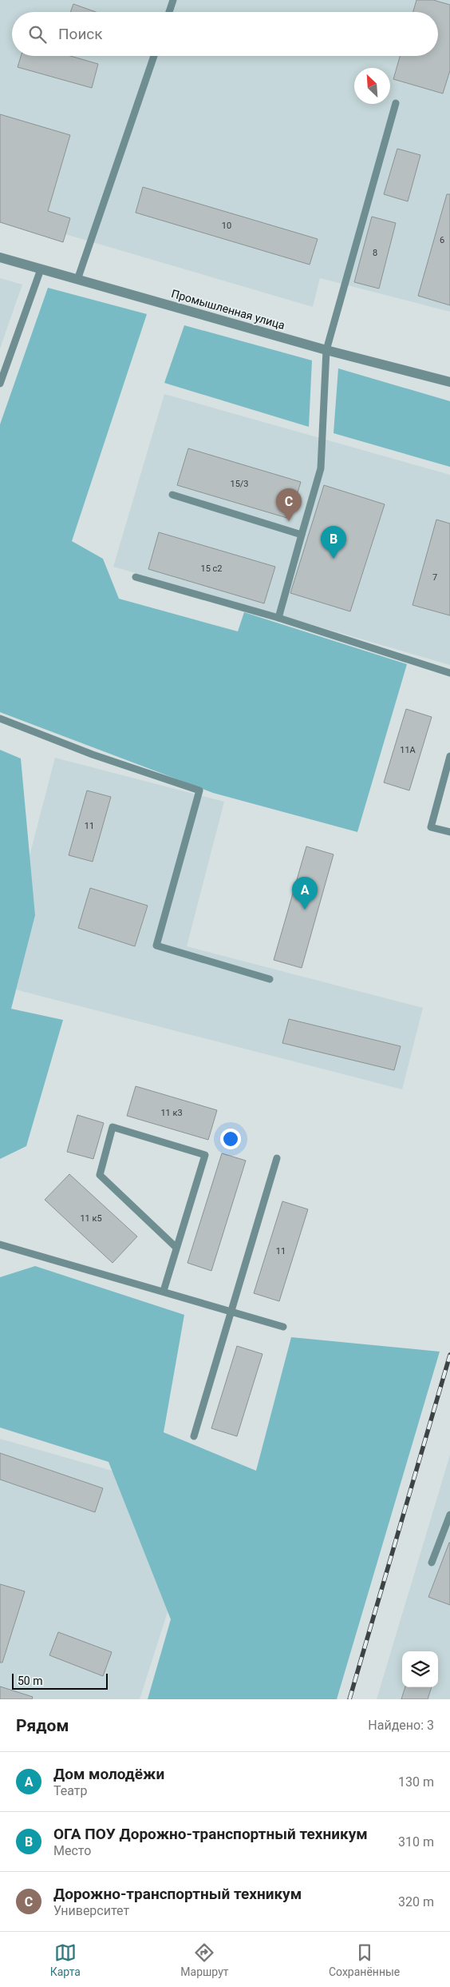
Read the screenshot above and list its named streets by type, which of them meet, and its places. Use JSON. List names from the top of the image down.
{
  "streets": {
    "street": ["Промышленная улица"]
  },
  "house_numbers": [
    "10",
    "6",
    "8",
    "15/3",
    "15 с2",
    "7",
    "11А",
    "11",
    "11 к3",
    "11 к5",
    "11"
  ],
  "scale_bar": "50 m",
  "north": "top left",
  "page": {
    "search": "Поиск",
    "pins": ["C", "B", "A"],
    "scale": "50 m",
    "heading": ["Рядом", "Найдено: 3"],
    "list": [
      {
        "mark": "A",
        "name": "Дом молодёжи",
        "note": "Театр",
        "value": "130 m"
      },
      {
        "mark": "B",
        "name": "ОГА ПОУ Дорожно-транспортный техникум",
        "note": "Место",
        "value": "310 m"
      },
      {
        "mark": "C",
        "name": "Дорожно-транспортный техникум",
        "note": "Университет",
        "value": "320 m"
      }
    ],
    "nav": ["Карта", "Маршрут", "Сохранённые"]
  }
}
